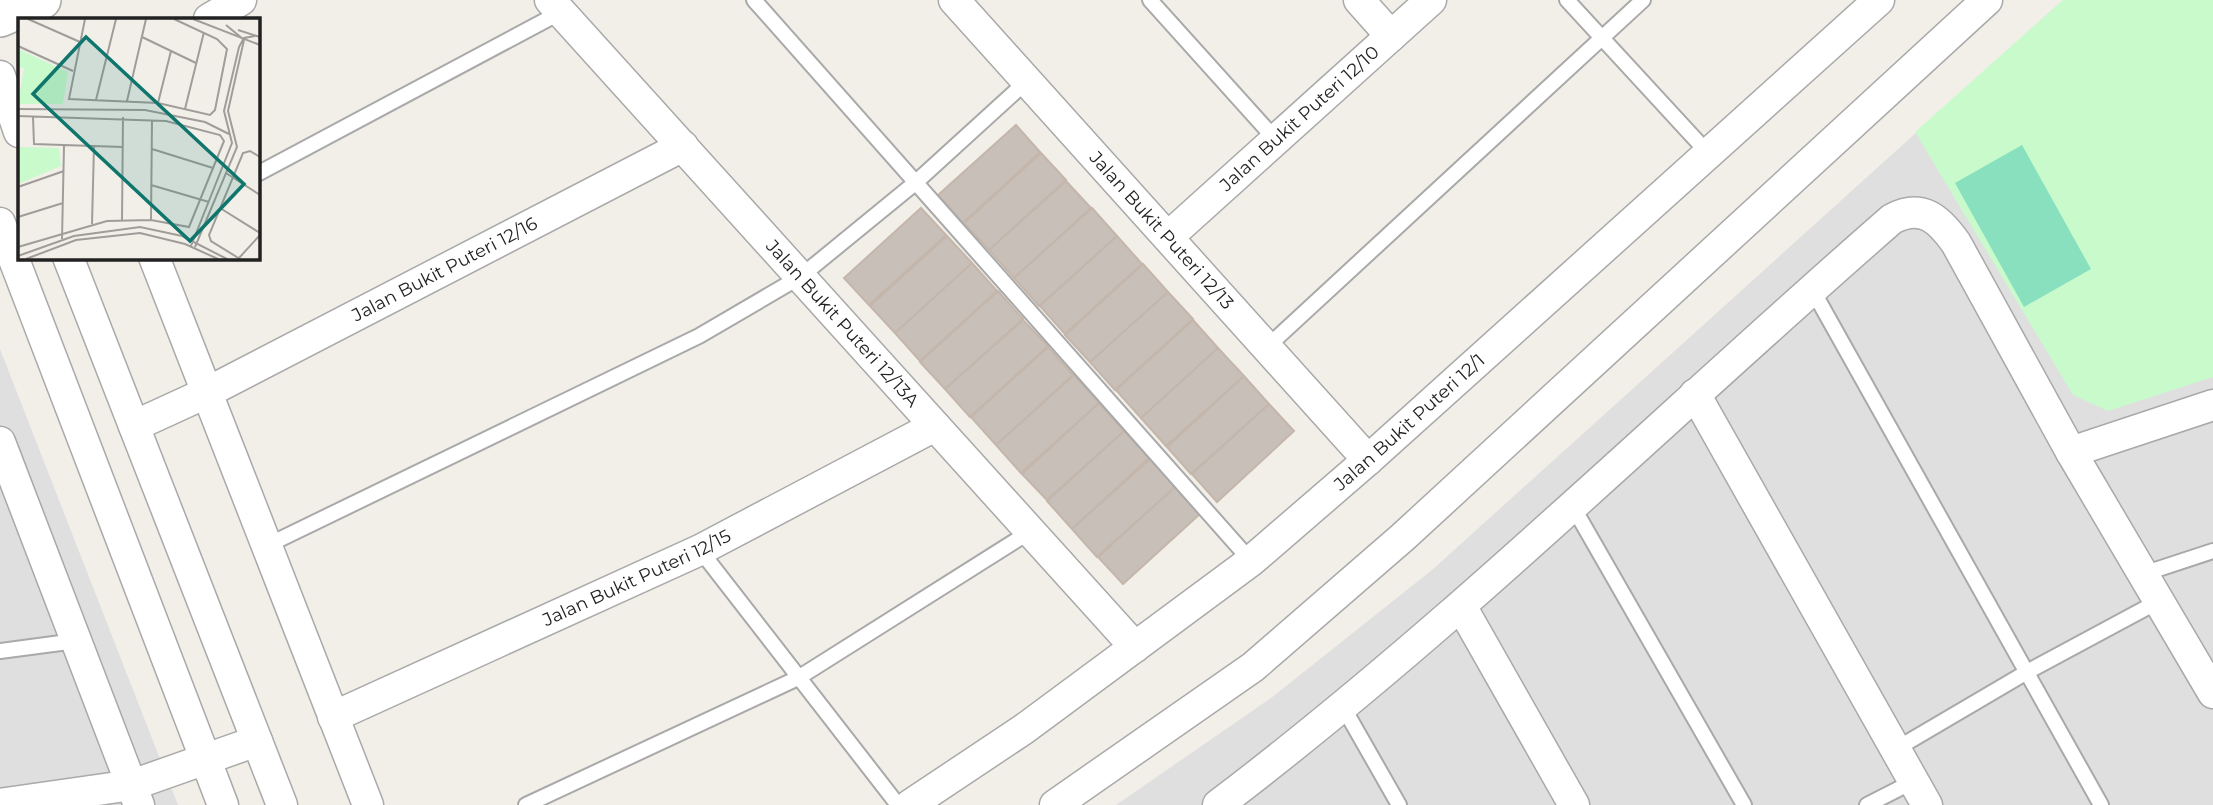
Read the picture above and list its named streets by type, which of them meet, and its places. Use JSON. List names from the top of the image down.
{
  "streets": {
    "street": [
      "Jalan Bukit Puteri 12/10",
      "Jalan Bukit Puteri 12/13",
      "Jalan Bukit Puteri 12/16",
      "Jalan Bukit Puteri 12/13A",
      "Jalan Bukit Puteri 12/1",
      "Jalan Bukit Puteri 12/15"
    ]
  },
  "crossings": [
    ["Jalan Bukit Puteri 12/10", "Jalan Bukit Puteri 12/13"],
    ["Jalan Bukit Puteri 12/13", "Jalan Bukit Puteri 12/1"],
    ["Jalan Bukit Puteri 12/16", "Jalan Bukit Puteri 12/13A"],
    ["Jalan Bukit Puteri 12/13A", "Jalan Bukit Puteri 12/1"],
    ["Jalan Bukit Puteri 12/13A", "Jalan Bukit Puteri 12/15"]
  ]
}
